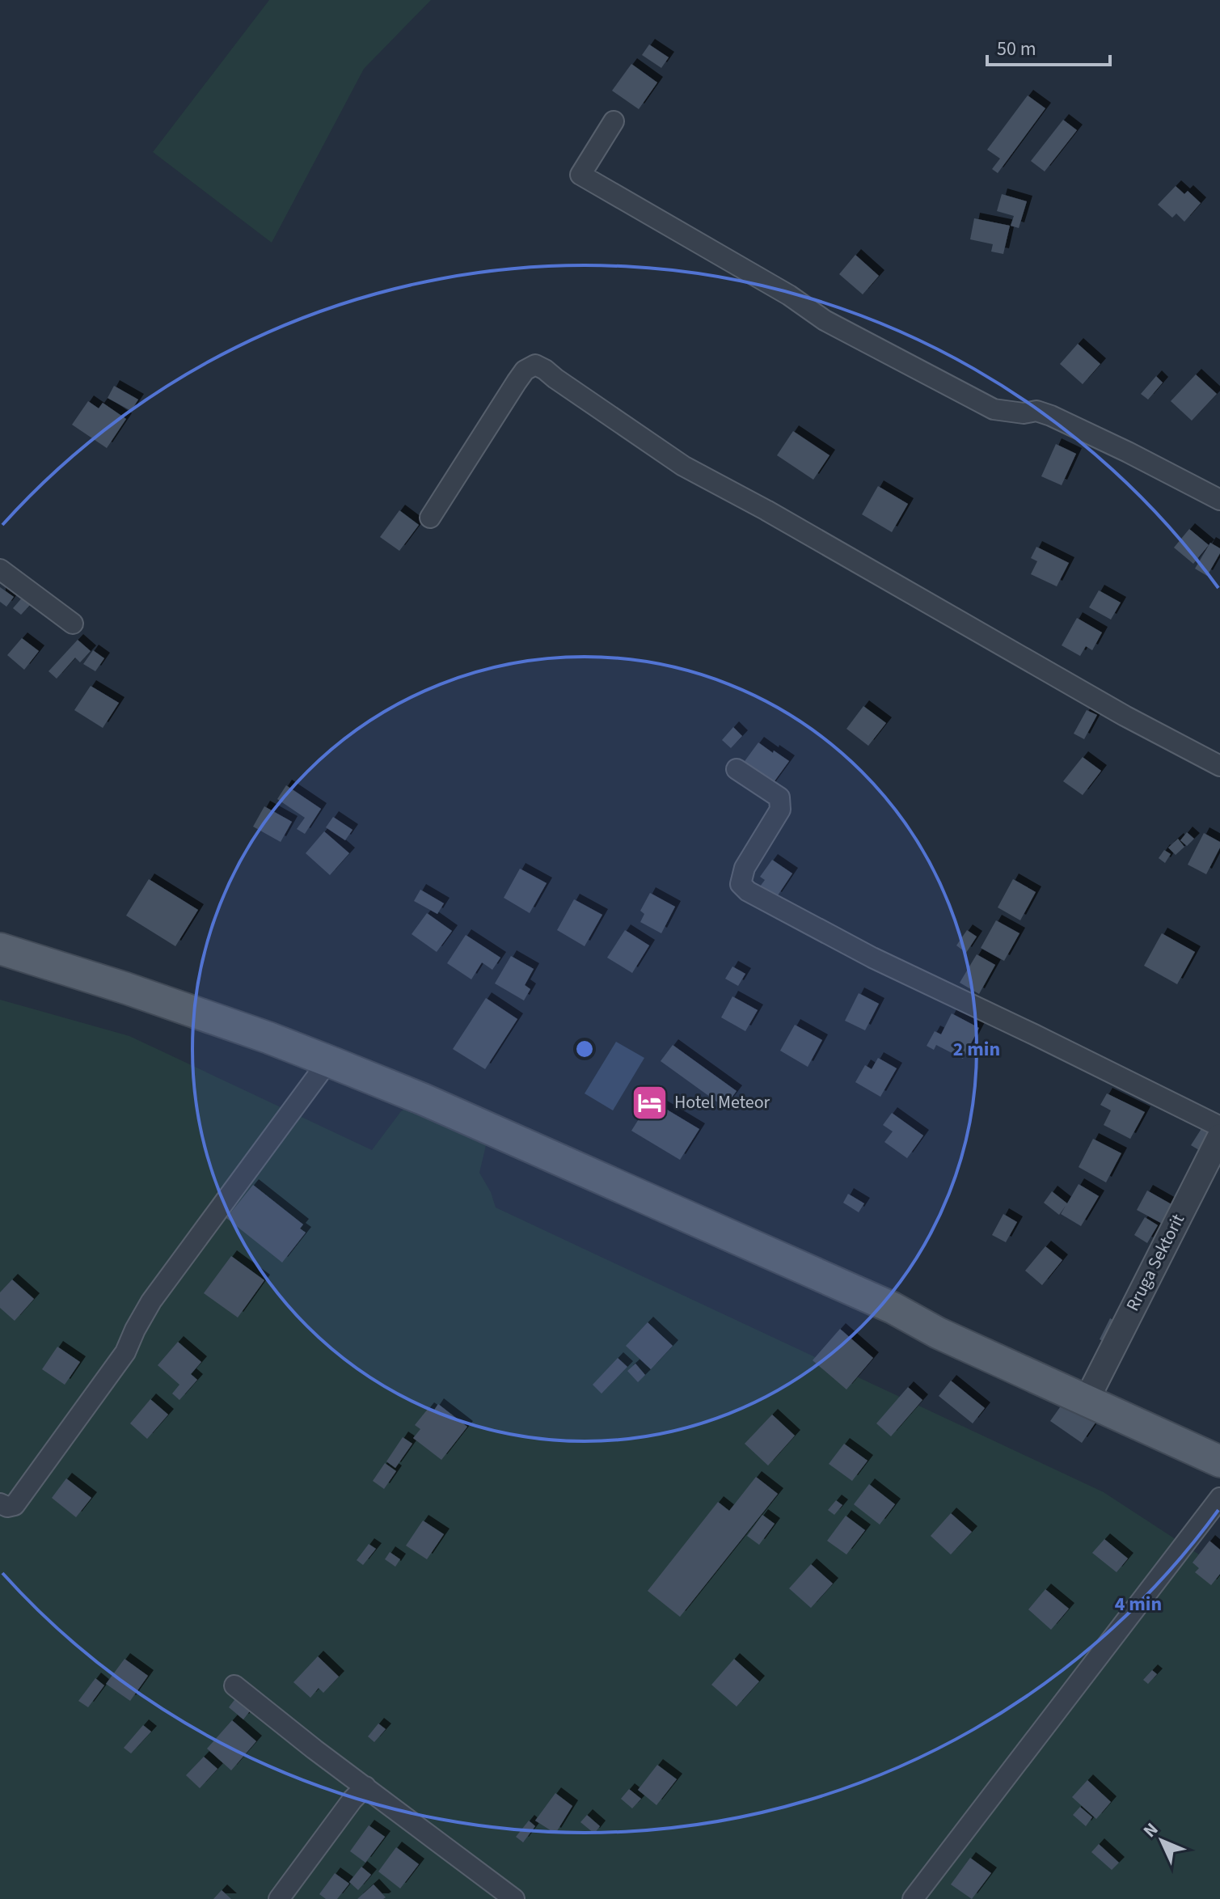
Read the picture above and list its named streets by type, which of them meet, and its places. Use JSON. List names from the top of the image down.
{
  "streets": {
    "street": ["Rruga Sektorit"]
  },
  "places": {
    "hotel": ["Hotel Meteor"]
  },
  "scale_bar": "50 m",
  "north": "top left",
  "rings": ["2 min", "4 min"]
}
